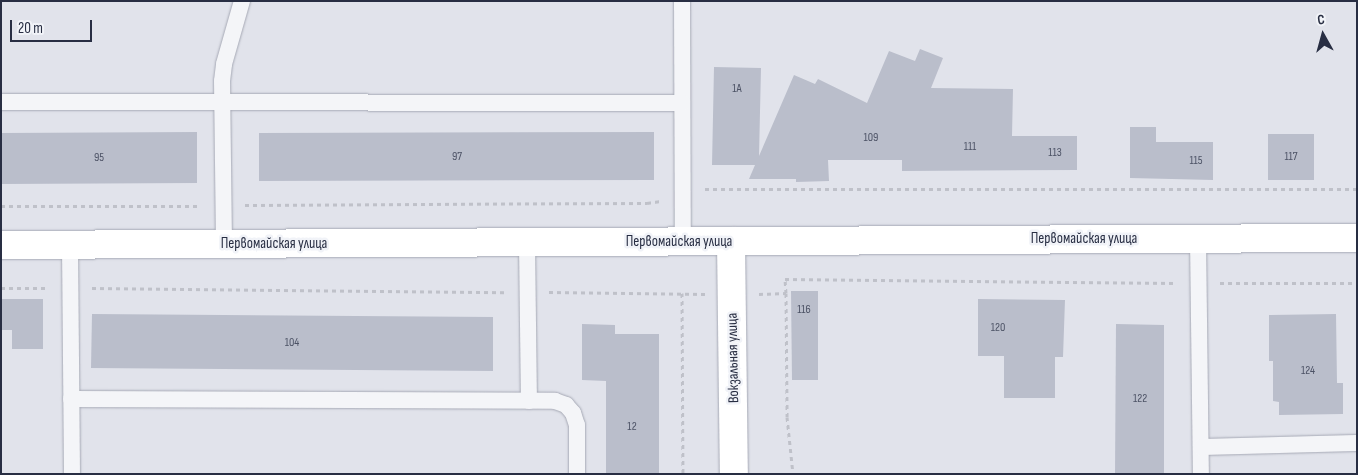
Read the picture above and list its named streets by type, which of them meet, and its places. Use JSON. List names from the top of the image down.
{
  "streets": {
    "main road": ["Первомайская улица", "Вокзальная улица"]
  },
  "crossings": [
    ["Первомайская улица", "Вокзальная улица"]
  ],
  "house_numbers": [
    "1А",
    "109",
    "111",
    "113",
    "97",
    "117",
    "95",
    "115",
    "116",
    "120",
    "104",
    "124",
    "122",
    "12"
  ],
  "scale_bar": "20 m",
  "north": "top"
}
